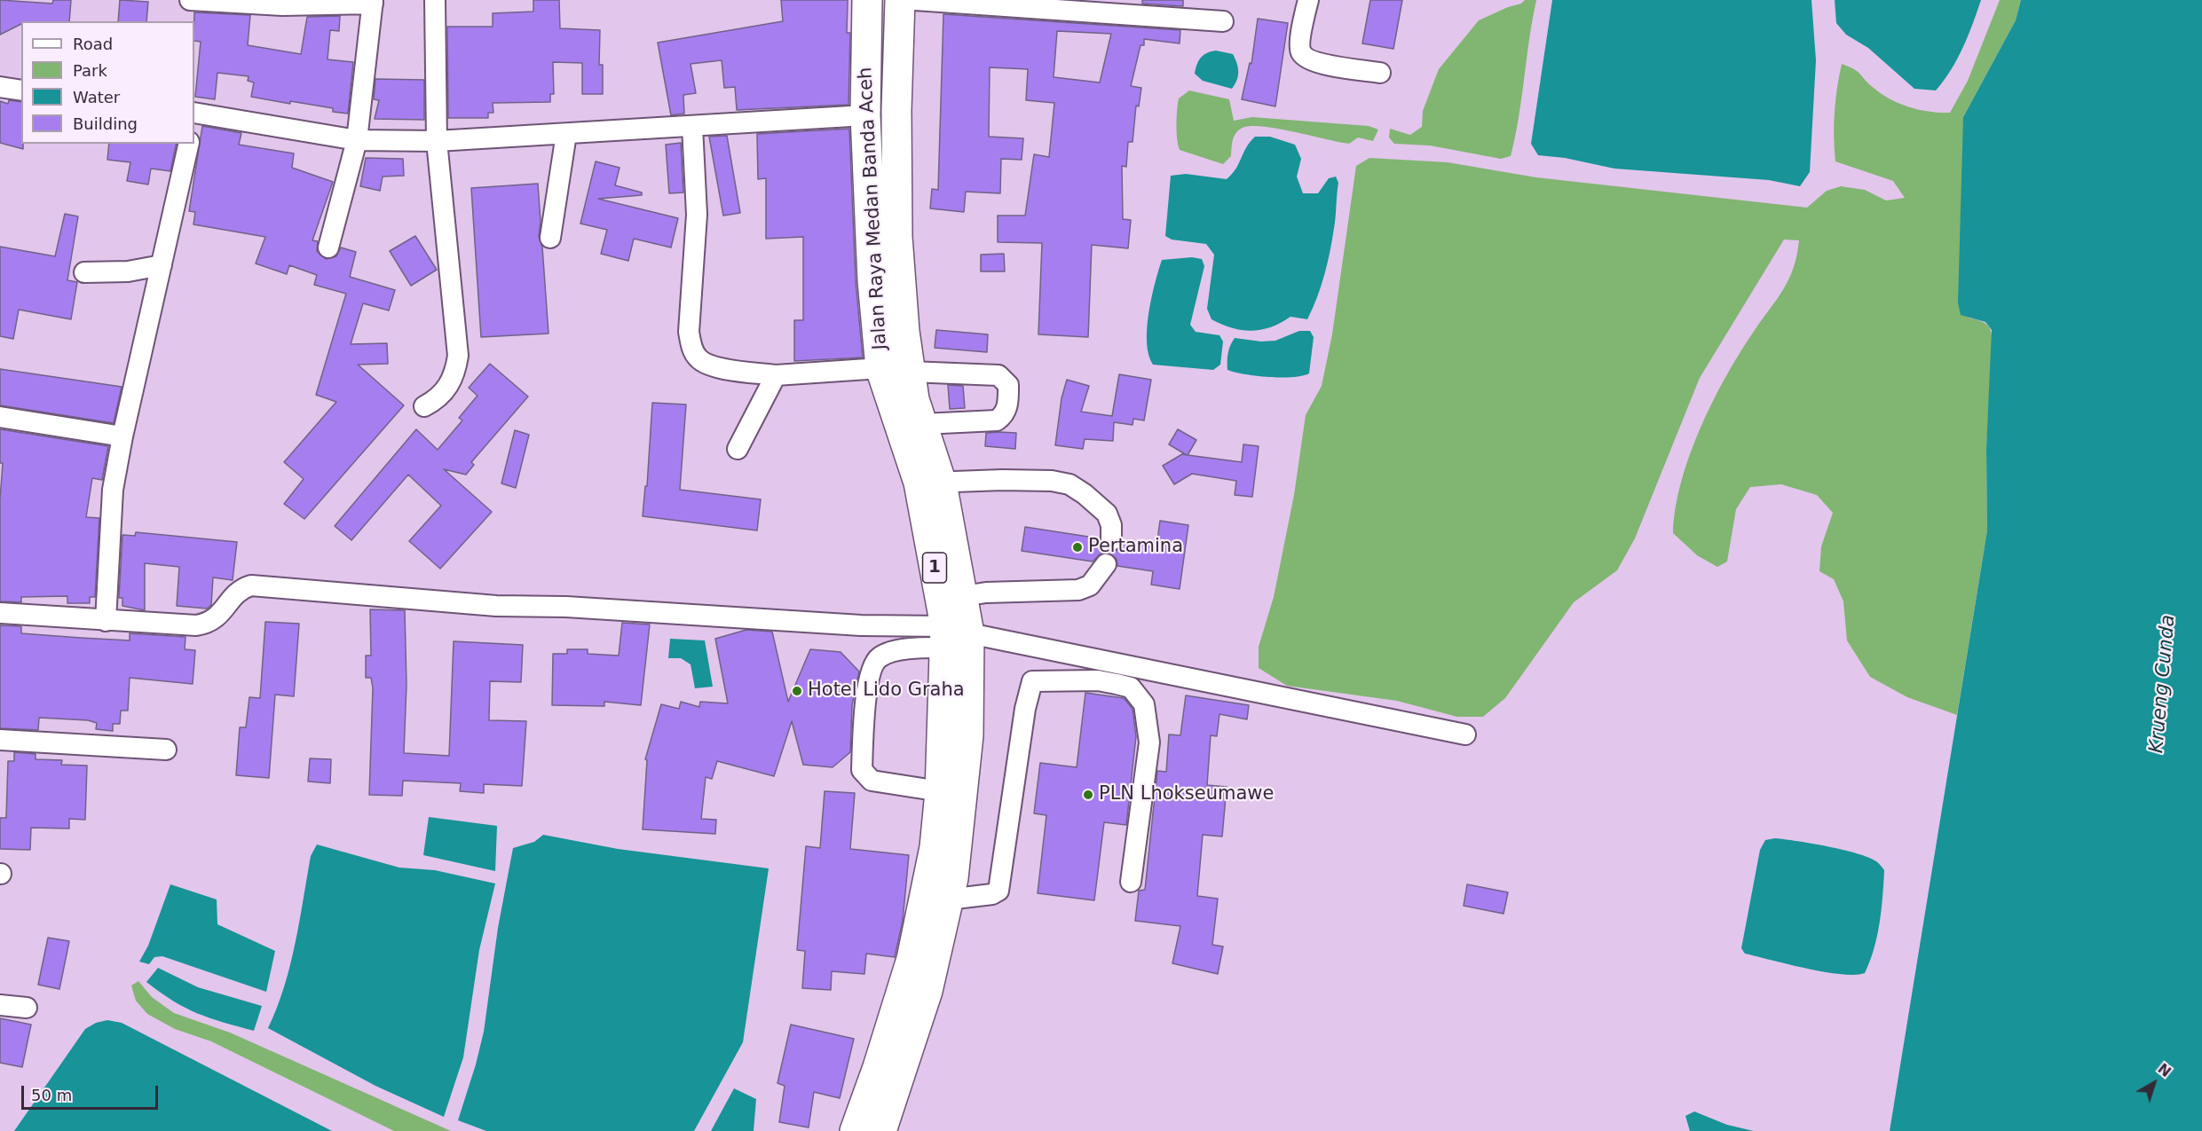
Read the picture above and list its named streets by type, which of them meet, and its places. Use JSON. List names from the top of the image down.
{
  "streets": {
    "highway": ["Jalan Raya Medan Banda Aceh", "1"]
  },
  "water": ["Krueng Cunda"],
  "places": ["Pertamina", "Hotel Lido Graha", "PLN Lhokseumawe"],
  "legend": [
    "Road",
    "Park",
    "Water",
    "Building"
  ],
  "scale_bar": "50 m",
  "north": "top right"
}
